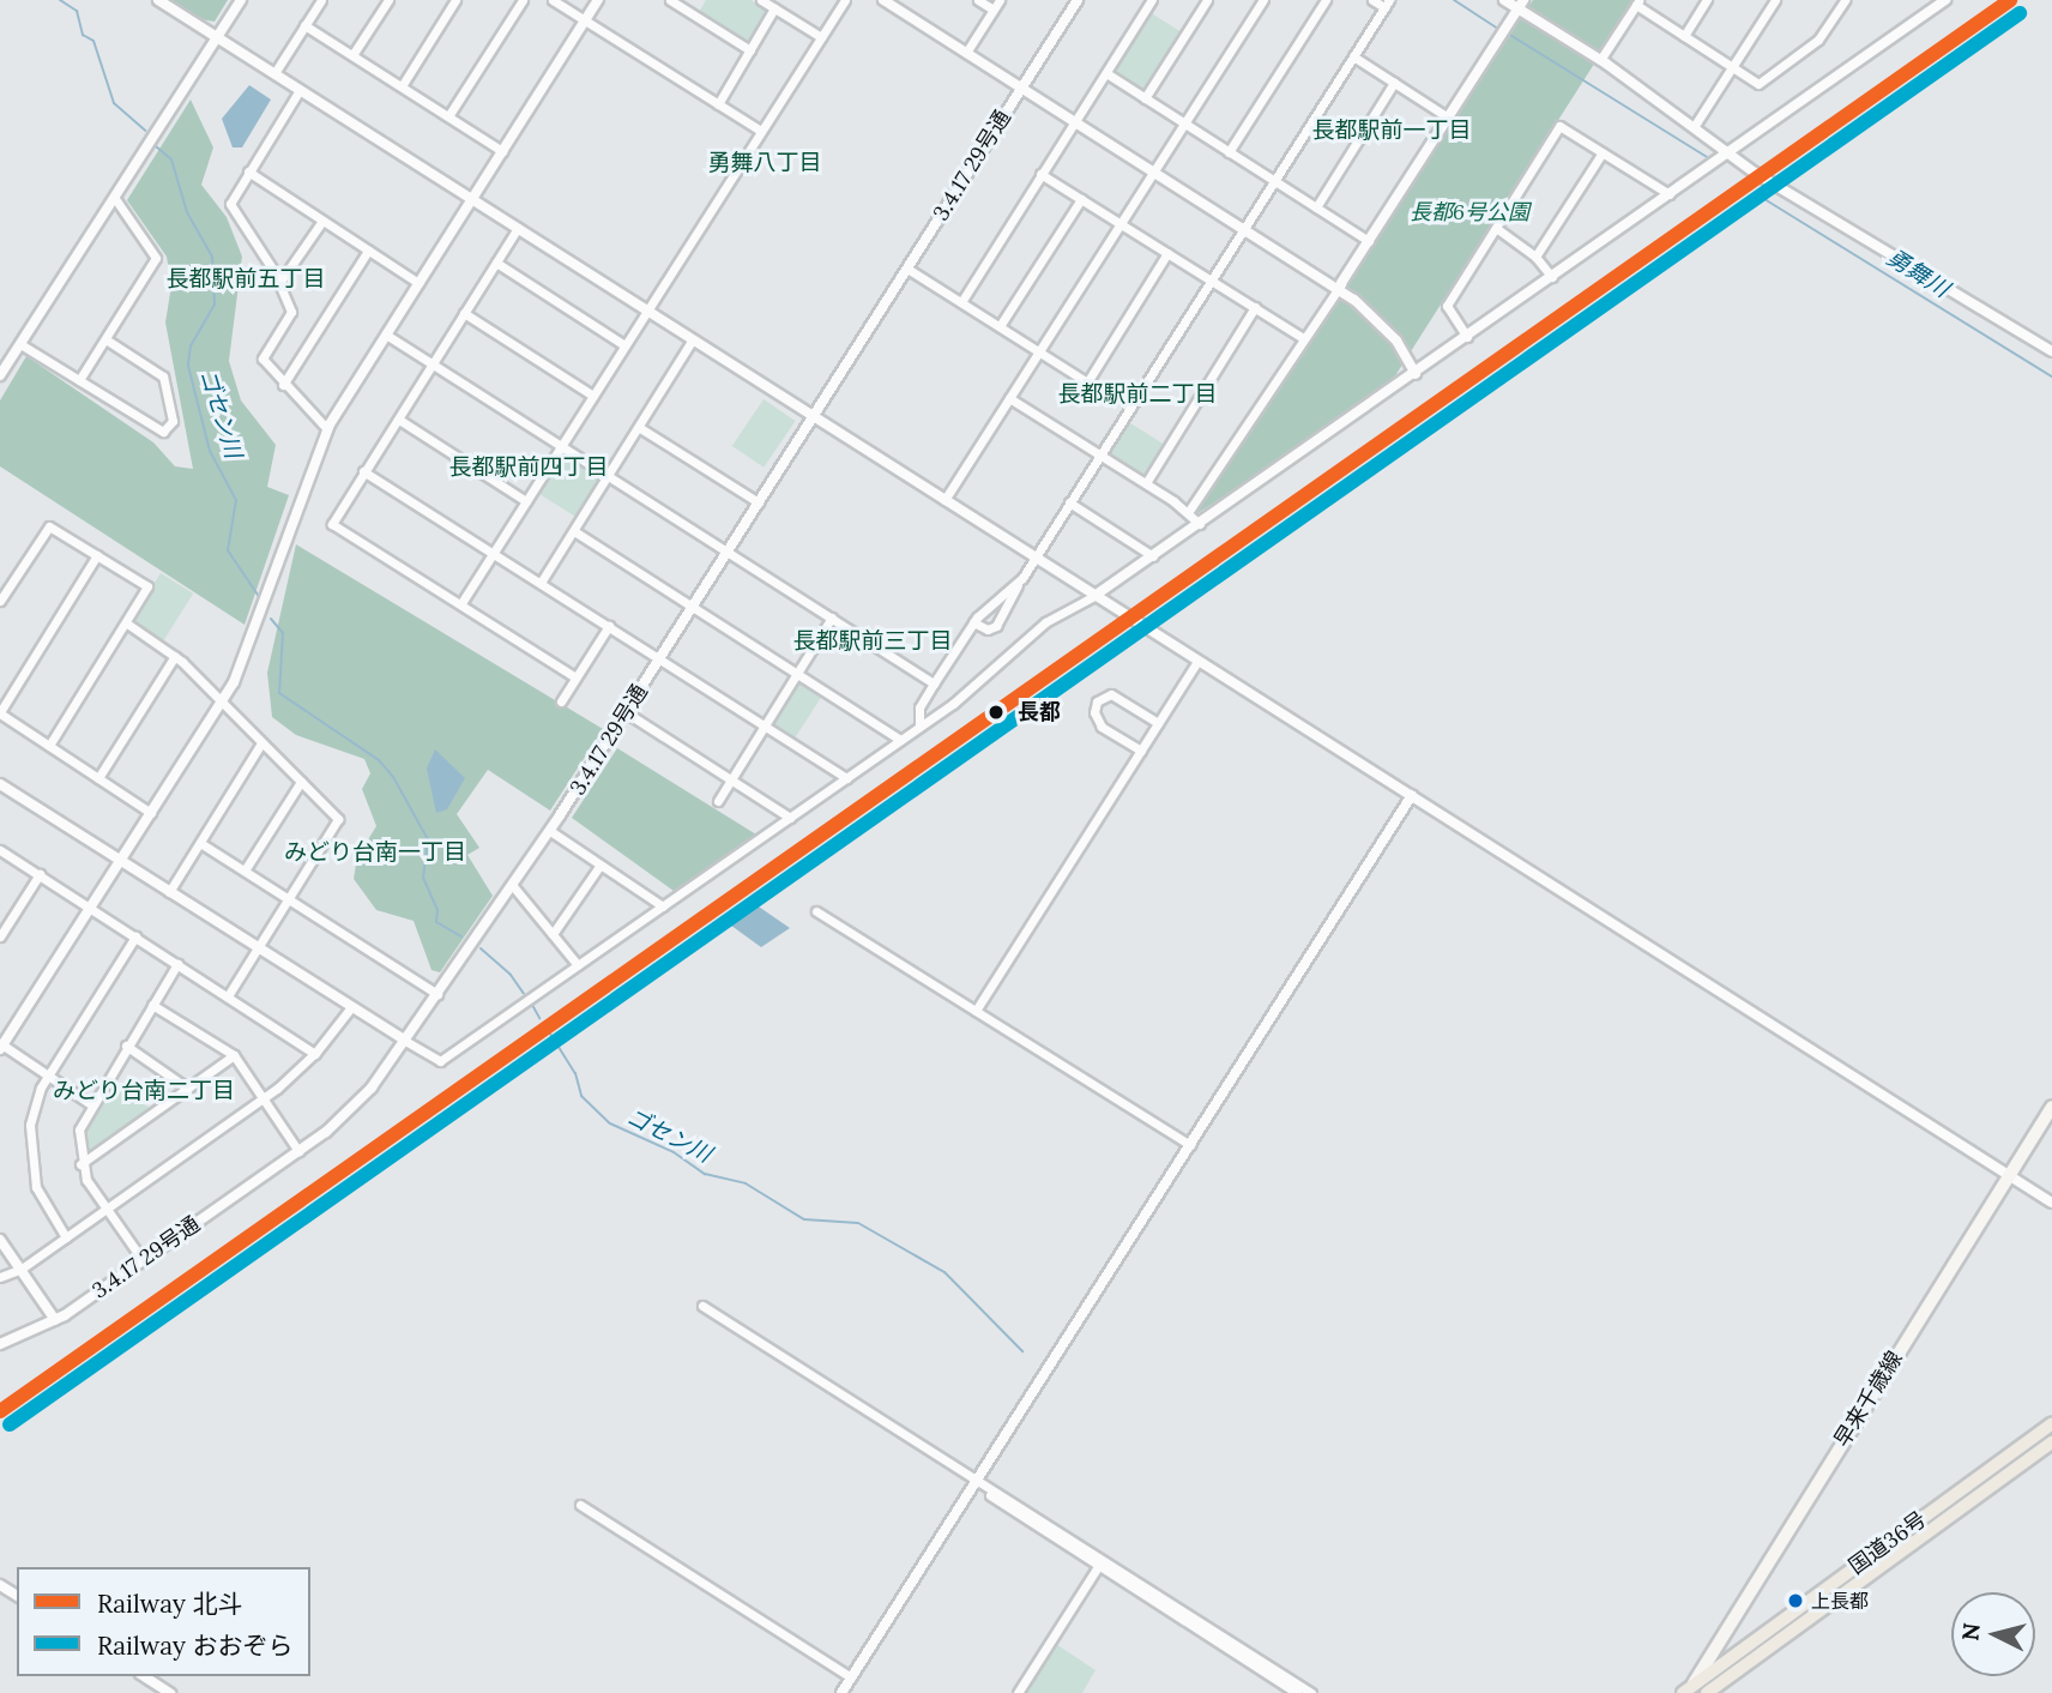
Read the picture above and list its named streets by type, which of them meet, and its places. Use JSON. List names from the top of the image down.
{
  "streets": {
    "highway": ["国道36号"],
    "main road": ["早来千歳線"],
    "street": ["3.4.17 29号通"]
  },
  "crossings": [
    ["早来千歳線", "国道36号"]
  ],
  "districts": [
    "長都駅前一丁目",
    "勇舞八丁目",
    "長都駅前五丁目",
    "長都駅前二丁目",
    "長都駅前四丁目",
    "長都駅前三丁目",
    "みどり台南一丁目",
    "みどり台南二丁目"
  ],
  "water": ["勇舞川", "ゴセン川"],
  "parks": ["長都6号公園"],
  "places": ["長都", "上長都"],
  "lines": ["rail line 北斗", "rail line おおぞら"],
  "legend": ["Railway 北斗", "Railway おおぞら"],
  "north": "left"
}
